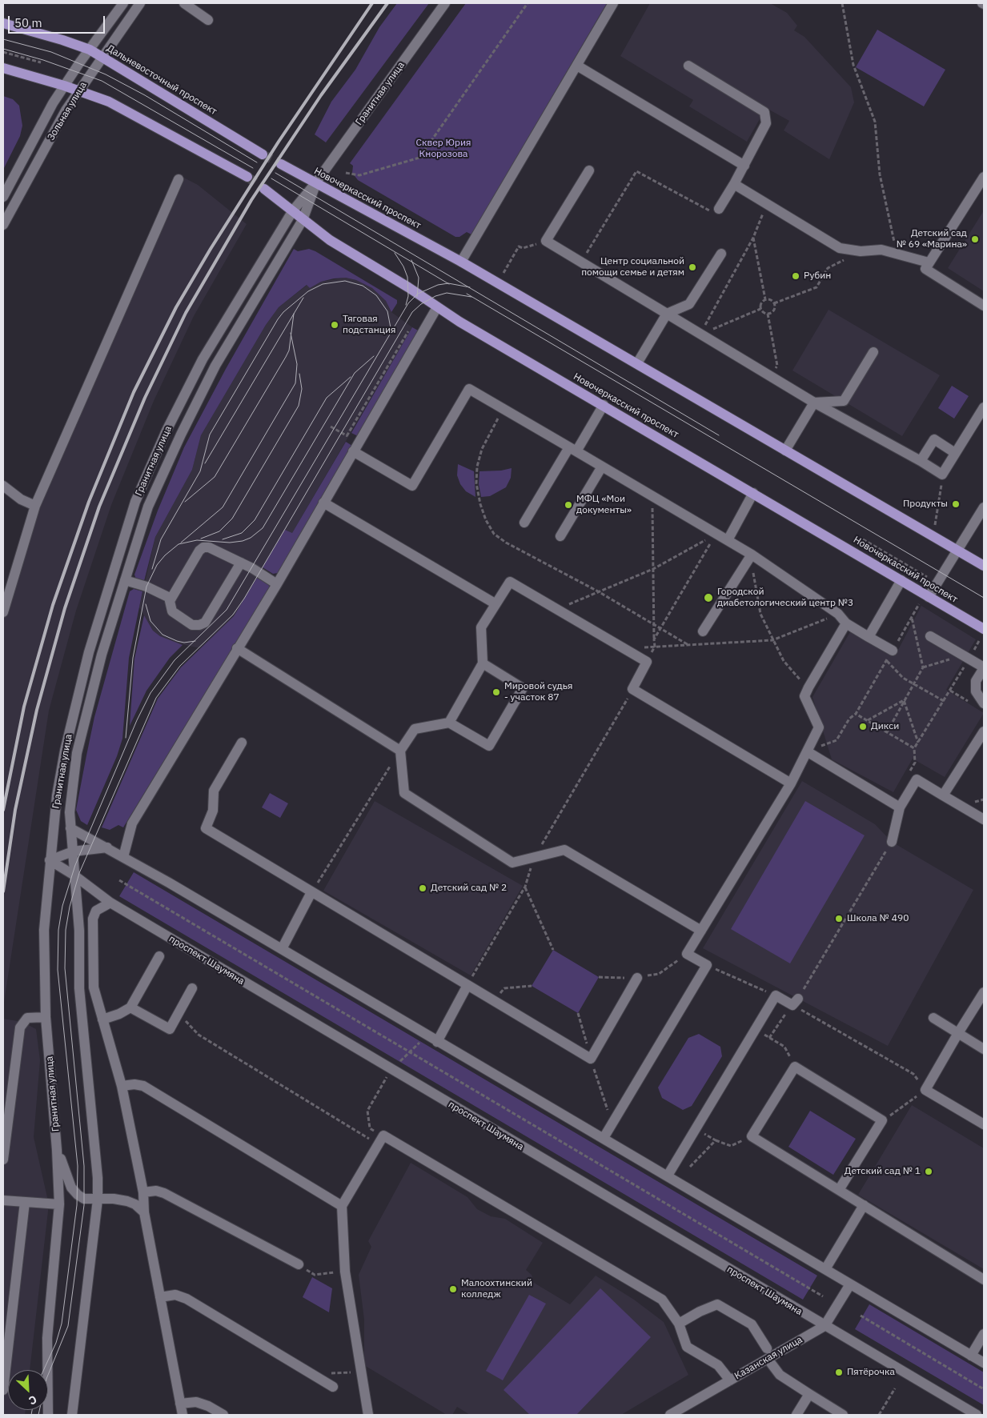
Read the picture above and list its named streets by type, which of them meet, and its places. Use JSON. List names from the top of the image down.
{
  "streets": {
    "main road": ["Дальневосточный проспект", "Новочеркасский проспект"],
    "street": [
      "Гранитная улица",
      "Зольная улица",
      "проспект Шаумяна",
      "Казанская улица"
    ]
  },
  "crossings": [
    ["Дальневосточный проспект", "Зольная улица"],
    ["Гранитная улица", "Новочеркасский проспект"],
    ["Гранитная улица", "проспект Шаумяна"],
    ["проспект Шаумяна", "Казанская улица"]
  ],
  "parks": ["Сквер Юрия Кнорозова"],
  "places": [
    "Детский сад № 69 «Марина»",
    "Центр социальной помощи семье и детям",
    "Рубин",
    "Тяговая подстанция",
    "Продукты",
    "МФЦ «Мои документы»",
    "Городской диабетологический центр №3",
    "Мировой судья - участок 87",
    "Дикси",
    "Детский сад № 2",
    "Школа № 490",
    "Детский сад № 1",
    "Малоохтинский колледж",
    "Пятёрочка"
  ],
  "scale_bar": "50 m",
  "north": "bottom right"
}
